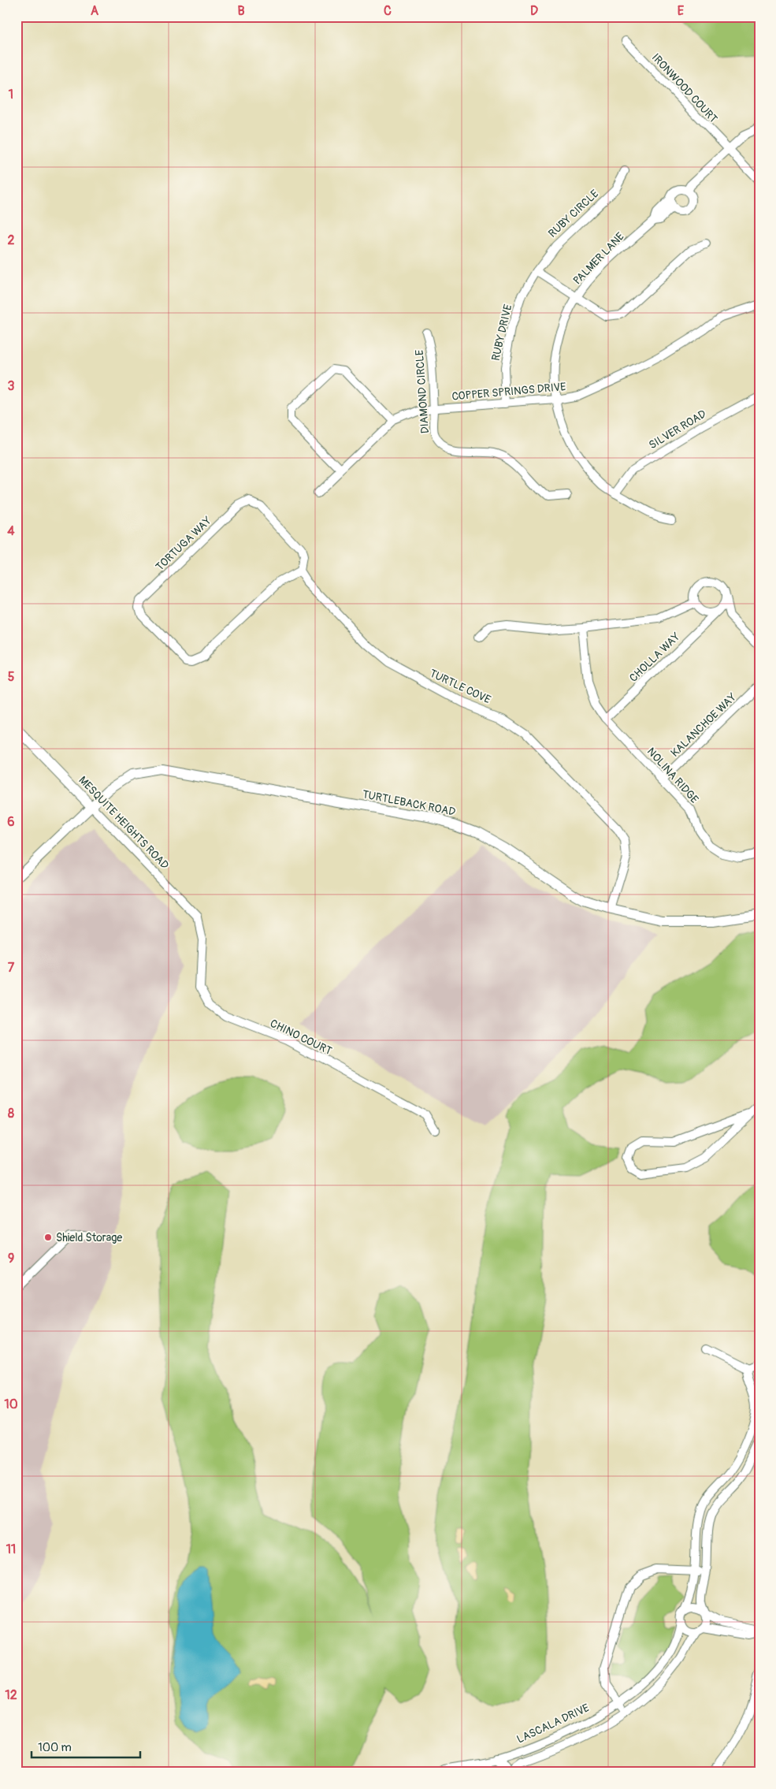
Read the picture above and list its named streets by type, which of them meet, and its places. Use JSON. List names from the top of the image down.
{
  "streets": {
    "main road": ["TURTLEBACK ROAD", "MESQUITE HEIGHTS ROAD"],
    "street": [
      "IRONWOOD COURT",
      "RUBY CIRCLE",
      "PALMER LANE",
      "RUBY DRIVE",
      "DIAMOND CIRCLE",
      "COPPER SPRINGS DRIVE",
      "SILVER ROAD",
      "TORTUGA WAY",
      "CHOLLA WAY",
      "TURTLE COVE",
      "KALANCHOE WAY",
      "NOLINA RIDGE",
      "CHINO COURT",
      "LASCALA DRIVE"
    ]
  },
  "crossings": [
    ["RUBY CIRCLE", "RUBY DRIVE"],
    ["PALMER LANE", "COPPER SPRINGS DRIVE"],
    ["PALMER LANE", "SILVER ROAD"],
    ["RUBY DRIVE", "COPPER SPRINGS DRIVE"],
    ["DIAMOND CIRCLE", "COPPER SPRINGS DRIVE"],
    ["TORTUGA WAY", "TURTLE COVE"],
    ["CHOLLA WAY", "NOLINA RIDGE"],
    ["TURTLE COVE", "TURTLEBACK ROAD"],
    ["KALANCHOE WAY", "NOLINA RIDGE"],
    ["TURTLEBACK ROAD", "MESQUITE HEIGHTS ROAD"],
    ["MESQUITE HEIGHTS ROAD", "CHINO COURT"]
  ],
  "places": ["Shield Storage"],
  "scale_bar": "100 m",
  "grid": {
    "columns": [
      "A",
      "B",
      "C",
      "D",
      "E"
    ],
    "rows": [
      "1",
      "2",
      "3",
      "4",
      "5",
      "6",
      "7",
      "8",
      "9",
      "10",
      "11",
      "12"
    ]
  }
}
